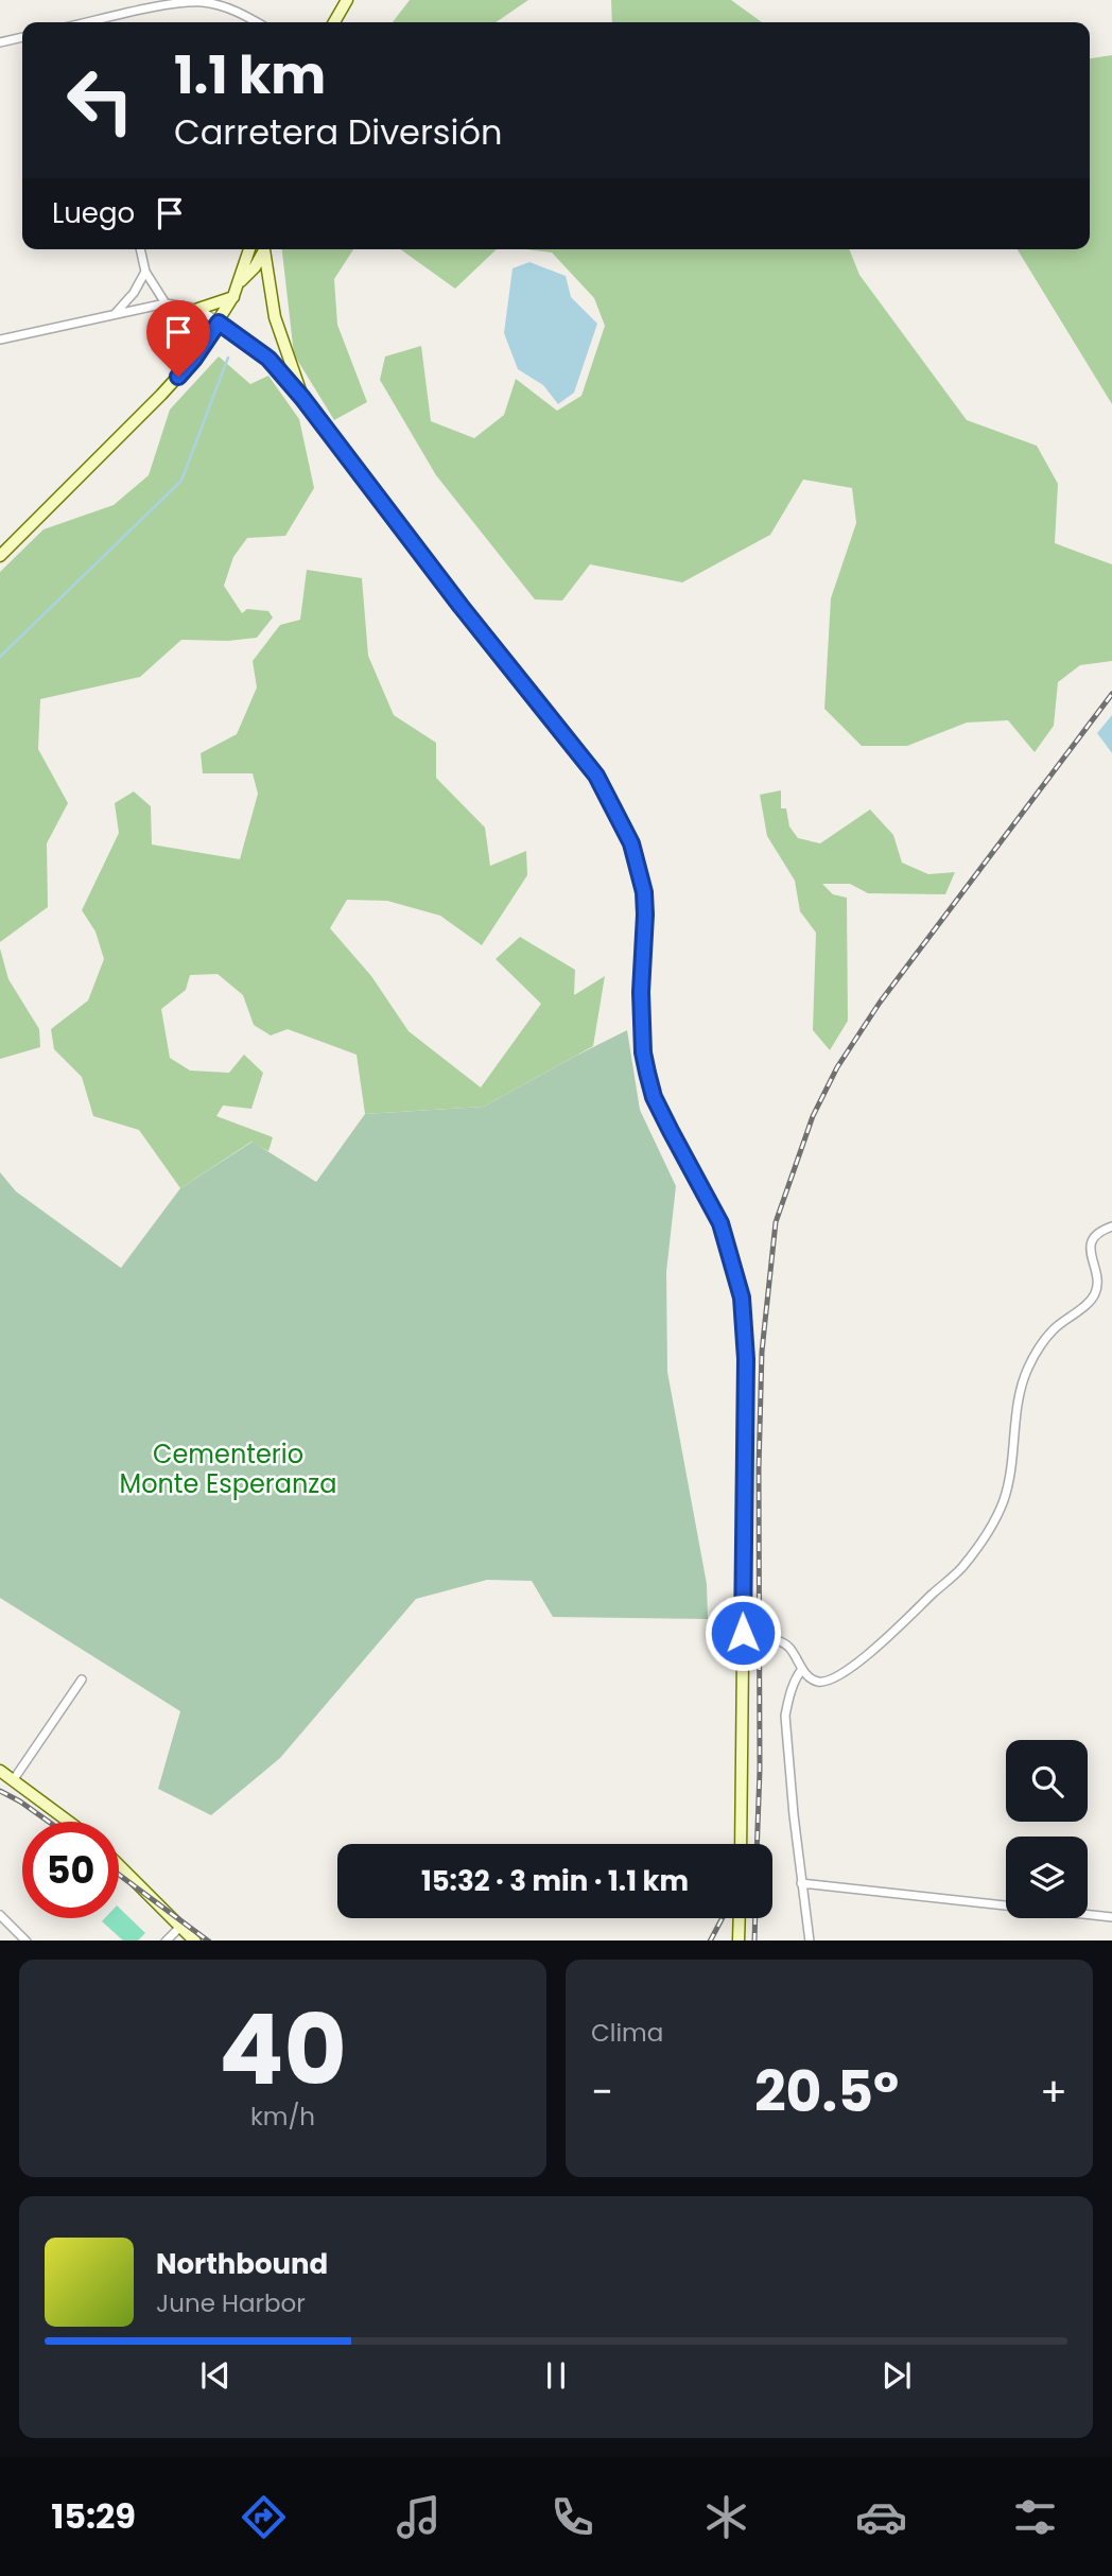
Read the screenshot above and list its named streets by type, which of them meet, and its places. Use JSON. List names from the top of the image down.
{
  "parks": ["Cementerio Monte Esperanza"],
  "page": {
    "turn": ["1.1 km", "Carretera Diversión"],
    "then": "Luego",
    "limit": "50",
    "trip": "15:32 · 3 min · 1.1 km",
    "tile": [
      ["40", "km/h"],
      "Clima"
    ],
    "heat": ["−", "20.5°", "+"],
    "song": ["Northbound", "June Harbor"],
    "tabs": "15:29"
  }
}
